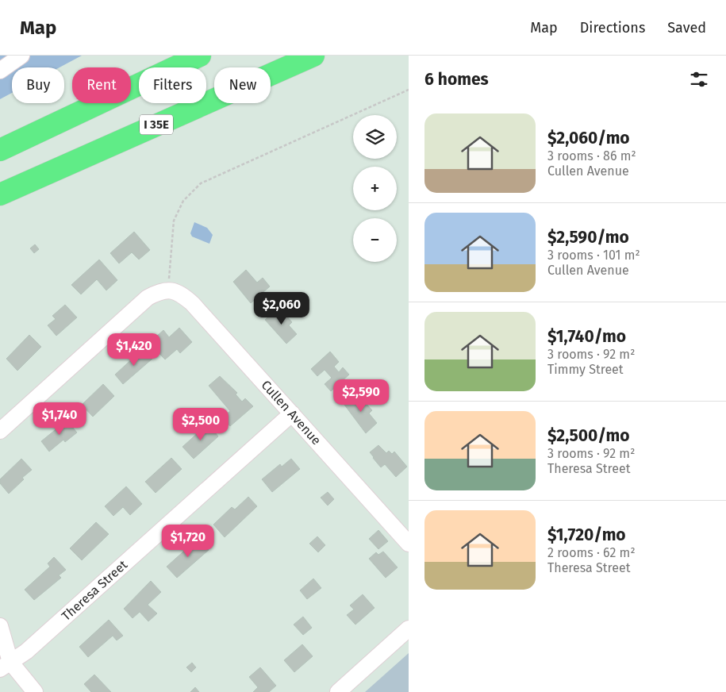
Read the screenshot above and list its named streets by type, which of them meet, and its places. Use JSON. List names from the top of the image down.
{
  "streets": {
    "highway": ["I 35E"],
    "street": ["Cullen Avenue", "Theresa Street"]
  },
  "crossings": [
    ["Cullen Avenue", "Theresa Street"]
  ],
  "page": {
    "header": "Map",
    "nav": ["Map", "Directions", "Saved"],
    "heading": "6 homes",
    "chip": [
      "Buy",
      "Rent",
      "Filters",
      "New"
    ],
    "list": [
      {
        "name": "$2,060/mo",
        "note": "3 rooms · 86 m² · Cullen Avenue"
      },
      {
        "name": "$2,590/mo",
        "note": "3 rooms · 101 m² · Cullen Avenue"
      },
      {
        "name": "$1,740/mo",
        "note": "3 rooms · 92 m² · Timmy Street"
      },
      {
        "name": "$2,500/mo",
        "note": "3 rooms · 92 m² · Theresa Street"
      },
      {
        "name": "$1,720/mo",
        "note": "2 rooms · 62 m² · Theresa Street"
      }
    ],
    "map_buttons": ["+", "−"],
    "price": [
      "$2,060",
      "$1,420",
      "$2,590",
      "$1,740",
      "$2,500",
      "$1,720"
    ]
  }
}
